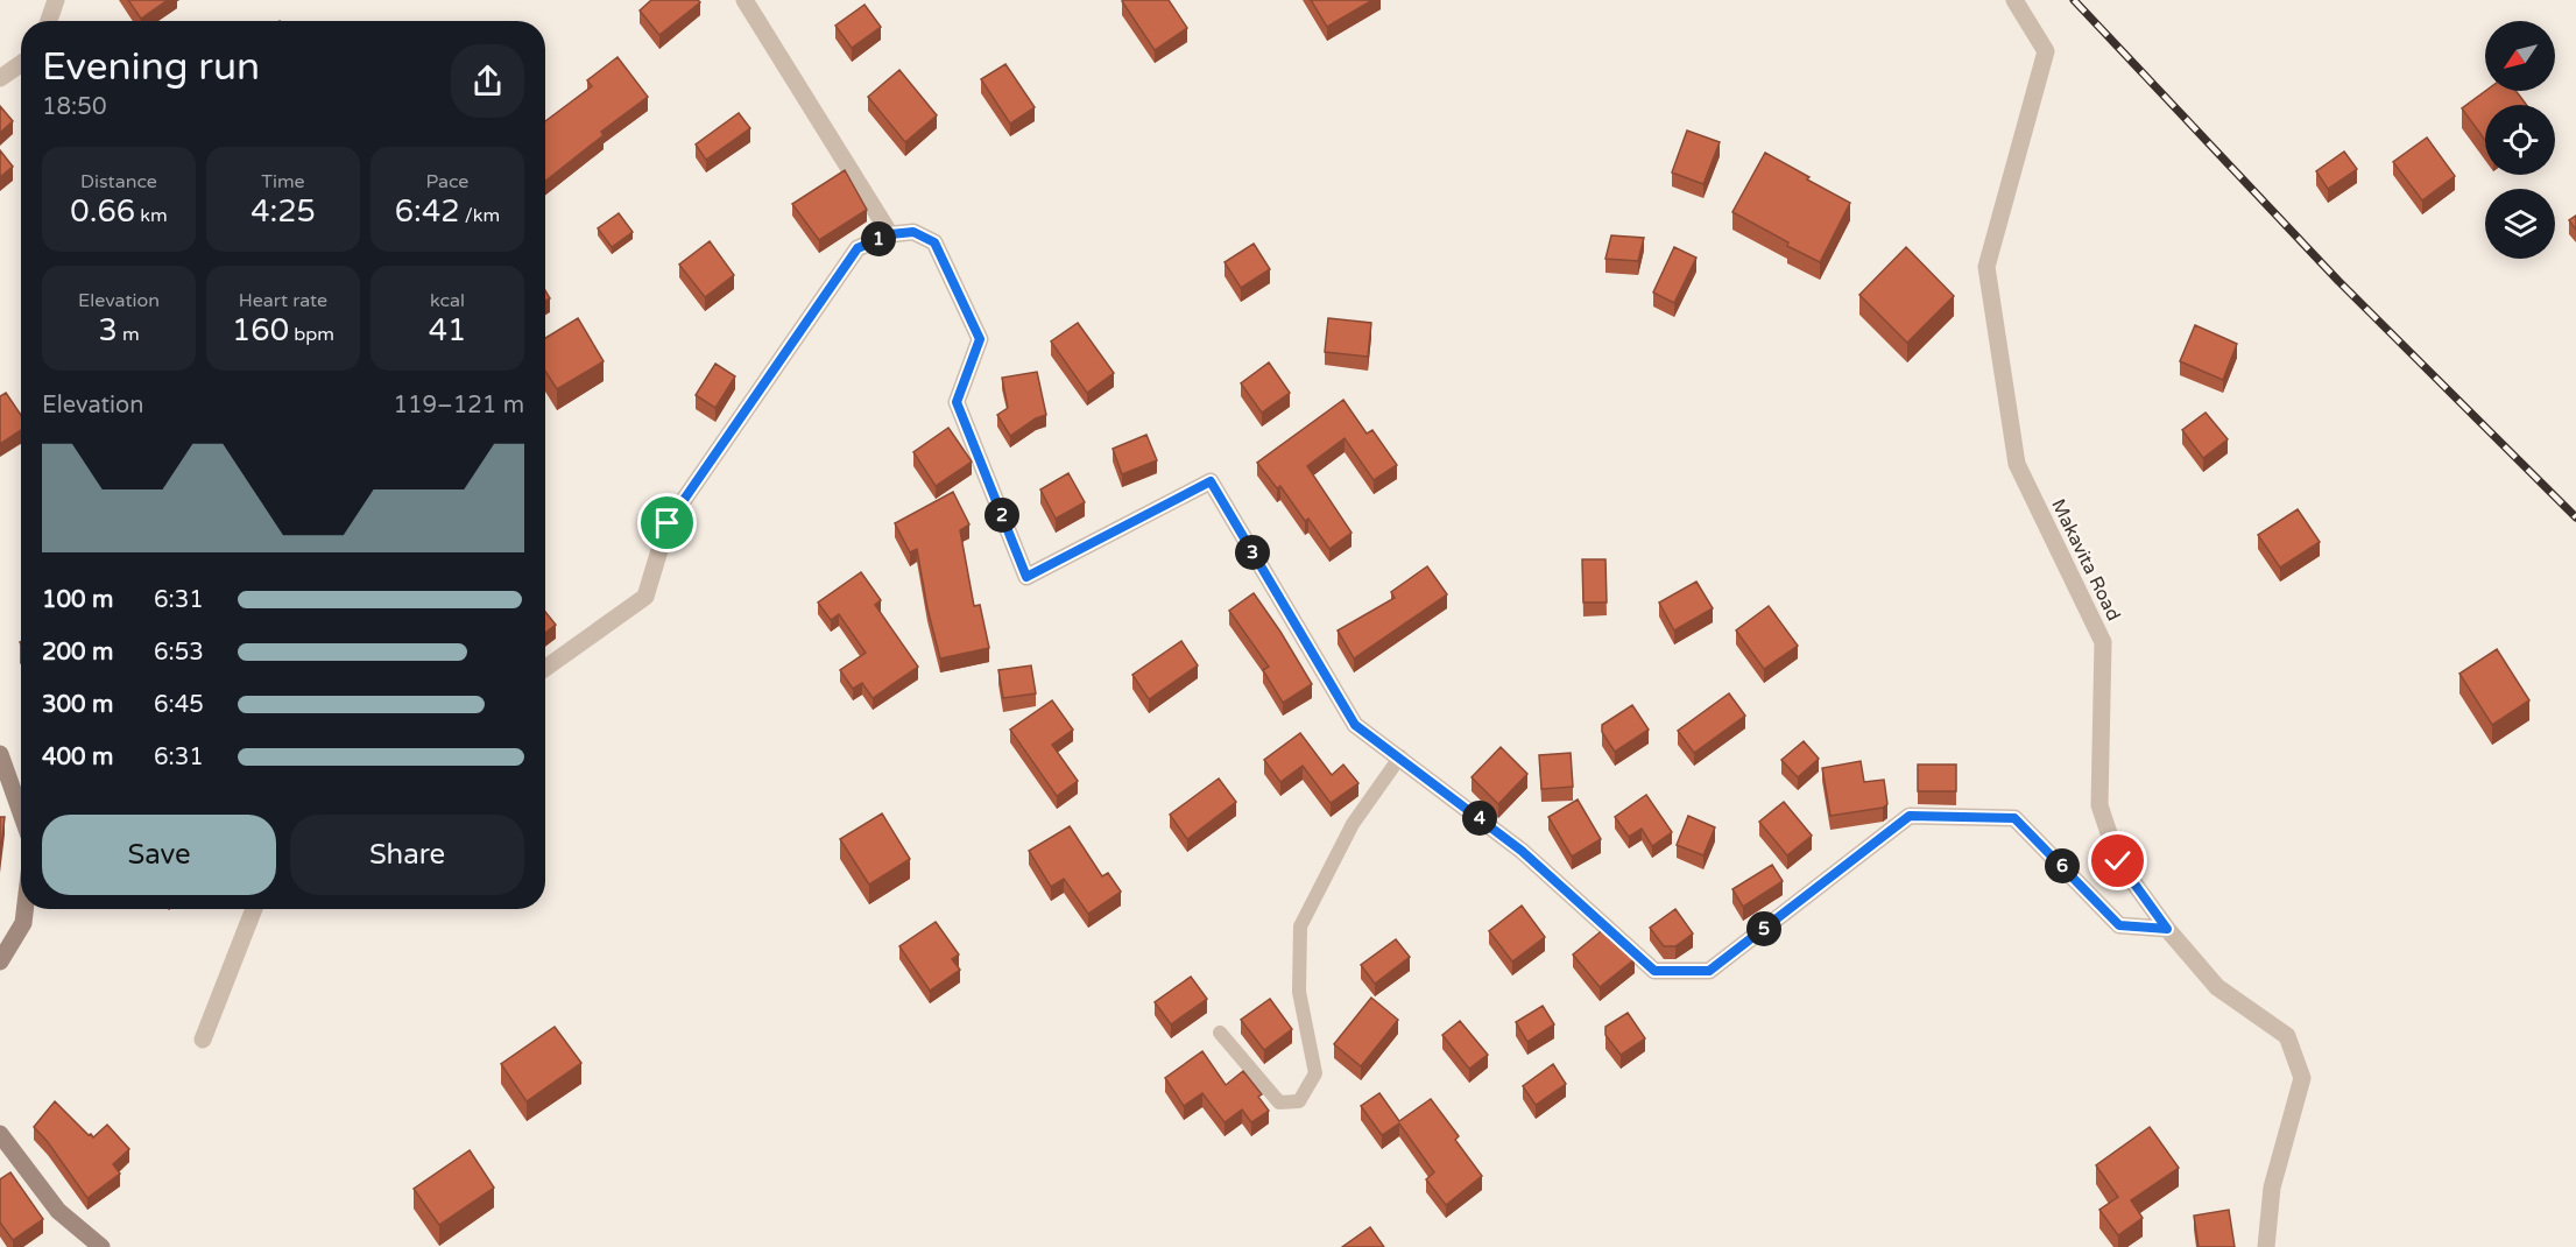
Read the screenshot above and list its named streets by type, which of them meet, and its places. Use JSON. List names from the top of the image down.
{
  "streets": {
    "street": ["Makavita Road"]
  },
  "north": "bottom left",
  "page": {
    "heading": ["Evening run", "18:50"],
    "stats": [
      ["Distance", "0.66 km"],
      ["Time", "4:25"],
      ["Pace", "6:42 /km"],
      ["Elevation", "3 m"],
      ["Heart rate", "160 bpm"],
      ["kcal", "41"]
    ],
    "pins": [
      "1",
      "2",
      "3",
      "4",
      "6",
      "5"
    ],
    "chart": ["Elevation", "119–121 m"],
    "list": [
      {
        "name": "100 m",
        "note": "6:31"
      },
      {
        "name": "200 m",
        "note": "6:53"
      },
      {
        "name": "300 m",
        "note": "6:45"
      },
      {
        "name": "400 m",
        "note": "6:31"
      }
    ],
    "buttons": ["Save", "Share"]
  }
}
